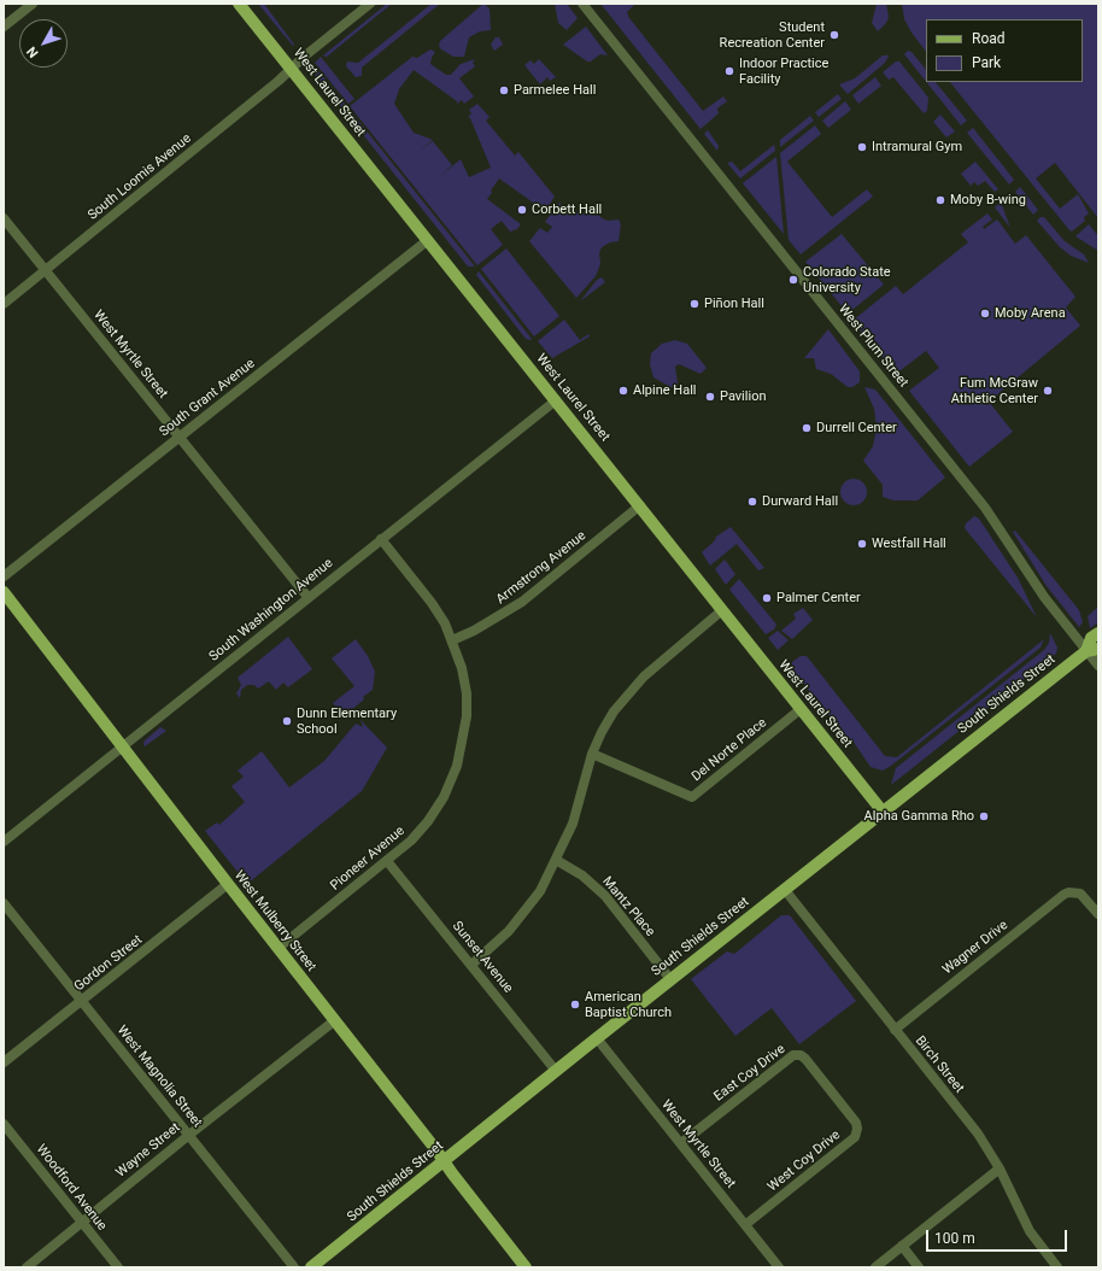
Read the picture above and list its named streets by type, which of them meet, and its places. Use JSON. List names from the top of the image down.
{
  "streets": {
    "main road": ["West Laurel Street", "South Shields Street", "West Mulberry Street"],
    "street": [
      "South Loomis Avenue",
      "West Plum Street",
      "West Myrtle Street",
      "South Grant Avenue",
      "Armstrong Avenue",
      "South Washington Avenue",
      "Del Norte Place",
      "Pioneer Avenue",
      "Mantz Place",
      "Wagner Drive",
      "Sunset Avenue",
      "Gordon Street",
      "Birch Street",
      "East Coy Drive",
      "West Magnolia Street",
      "Wayne Street",
      "West Coy Drive",
      "Woodford Avenue"
    ]
  },
  "crossings": [
    ["West Laurel Street", "South Loomis Avenue"],
    ["West Laurel Street", "South Grant Avenue"],
    ["West Laurel Street", "Armstrong Avenue"],
    ["West Laurel Street", "South Washington Avenue"],
    ["West Laurel Street", "South Shields Street"],
    ["West Laurel Street", "Del Norte Place"],
    ["South Loomis Avenue", "West Myrtle Street"],
    ["West Plum Street", "South Shields Street"],
    ["West Myrtle Street", "South Grant Avenue"],
    ["West Myrtle Street", "South Washington Avenue"],
    ["West Myrtle Street", "South Shields Street"],
    ["West Myrtle Street", "East Coy Drive"],
    ["West Myrtle Street", "West Coy Drive"],
    ["Armstrong Avenue", "Pioneer Avenue"],
    ["South Washington Avenue", "Pioneer Avenue"],
    ["South Washington Avenue", "West Mulberry Street"],
    ["South Shields Street", "Mantz Place"],
    ["South Shields Street", "West Mulberry Street"],
    ["South Shields Street", "Sunset Avenue"],
    ["South Shields Street", "Birch Street"],
    ["Pioneer Avenue", "West Mulberry Street"],
    ["Pioneer Avenue", "Sunset Avenue"],
    ["West Mulberry Street", "Gordon Street"],
    ["West Mulberry Street", "Wayne Street"],
    ["Wagner Drive", "Birch Street"],
    ["Gordon Street", "West Magnolia Street"],
    ["East Coy Drive", "West Coy Drive"],
    ["West Magnolia Street", "Wayne Street"],
    ["Wayne Street", "Woodford Avenue"]
  ],
  "places": [
    "Student Recreation Center",
    "Indoor Practice Facility",
    "Parmelee Hall",
    "Intramural Gym",
    "Moby B-wing",
    "Corbett Hall",
    "Colorado State University",
    "Piñon Hall",
    "Moby Arena",
    "Alpine Hall",
    "Fum McGraw Athletic Center",
    "Pavilion",
    "Durrell Center",
    "Durward Hall",
    "Westfall Hall",
    "Palmer Center",
    "Dunn Elementary School",
    "Alpha Gamma Rho",
    "American Baptist Church"
  ],
  "legend": ["Road", "Park"],
  "scale_bar": "100 m",
  "north": "bottom left"
}
